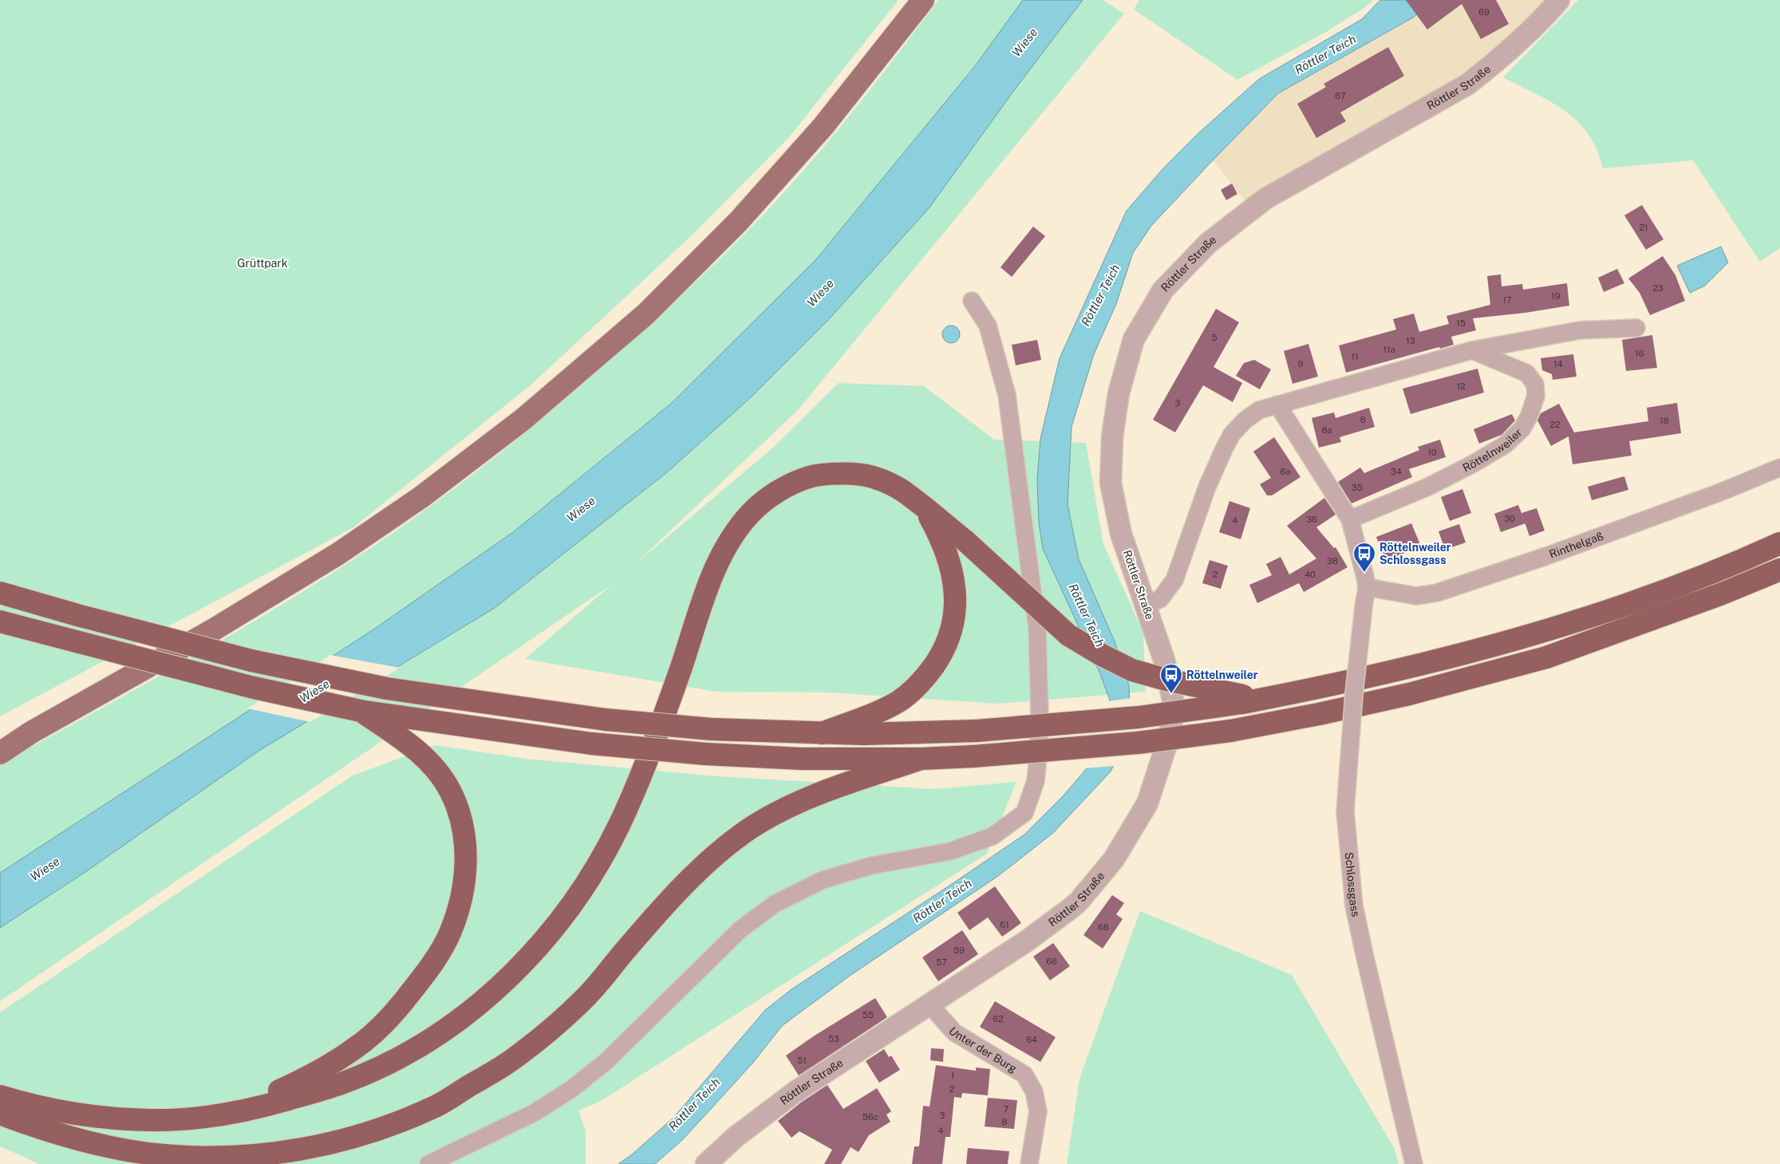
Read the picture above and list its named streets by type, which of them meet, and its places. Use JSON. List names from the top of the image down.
{
  "streets": {
    "street": [
      "Röttler Straße",
      "Röttelnweiler",
      "Rinthelgaß",
      "Schlossgass",
      "Unter der Burg"
    ]
  },
  "crossings": [
    ["Röttler Straße", "Unter der Burg"],
    ["Rinthelgaß", "Schlossgass"]
  ],
  "water": ["Wiese", "Röttler Teich"],
  "parks": ["Grüttpark"],
  "places": {
    "bus stop": ["Röttelnweiler Schlossgass", "Röttelnweiler"]
  },
  "house_numbers": [
    "69",
    "67",
    "21",
    "23",
    "19",
    "17",
    "15",
    "5",
    "13",
    "11a",
    "16",
    "11",
    "9",
    "14",
    "12",
    "3",
    "8",
    "18",
    "22",
    "8a",
    "10",
    "6a",
    "34",
    "35",
    "30",
    "36",
    "4",
    "38",
    "2",
    "40",
    "61",
    "68",
    "59",
    "66",
    "57",
    "55",
    "62",
    "53",
    "64",
    "51",
    "1",
    "2",
    "7",
    "3",
    "56c",
    "8",
    "4"
  ]
}
